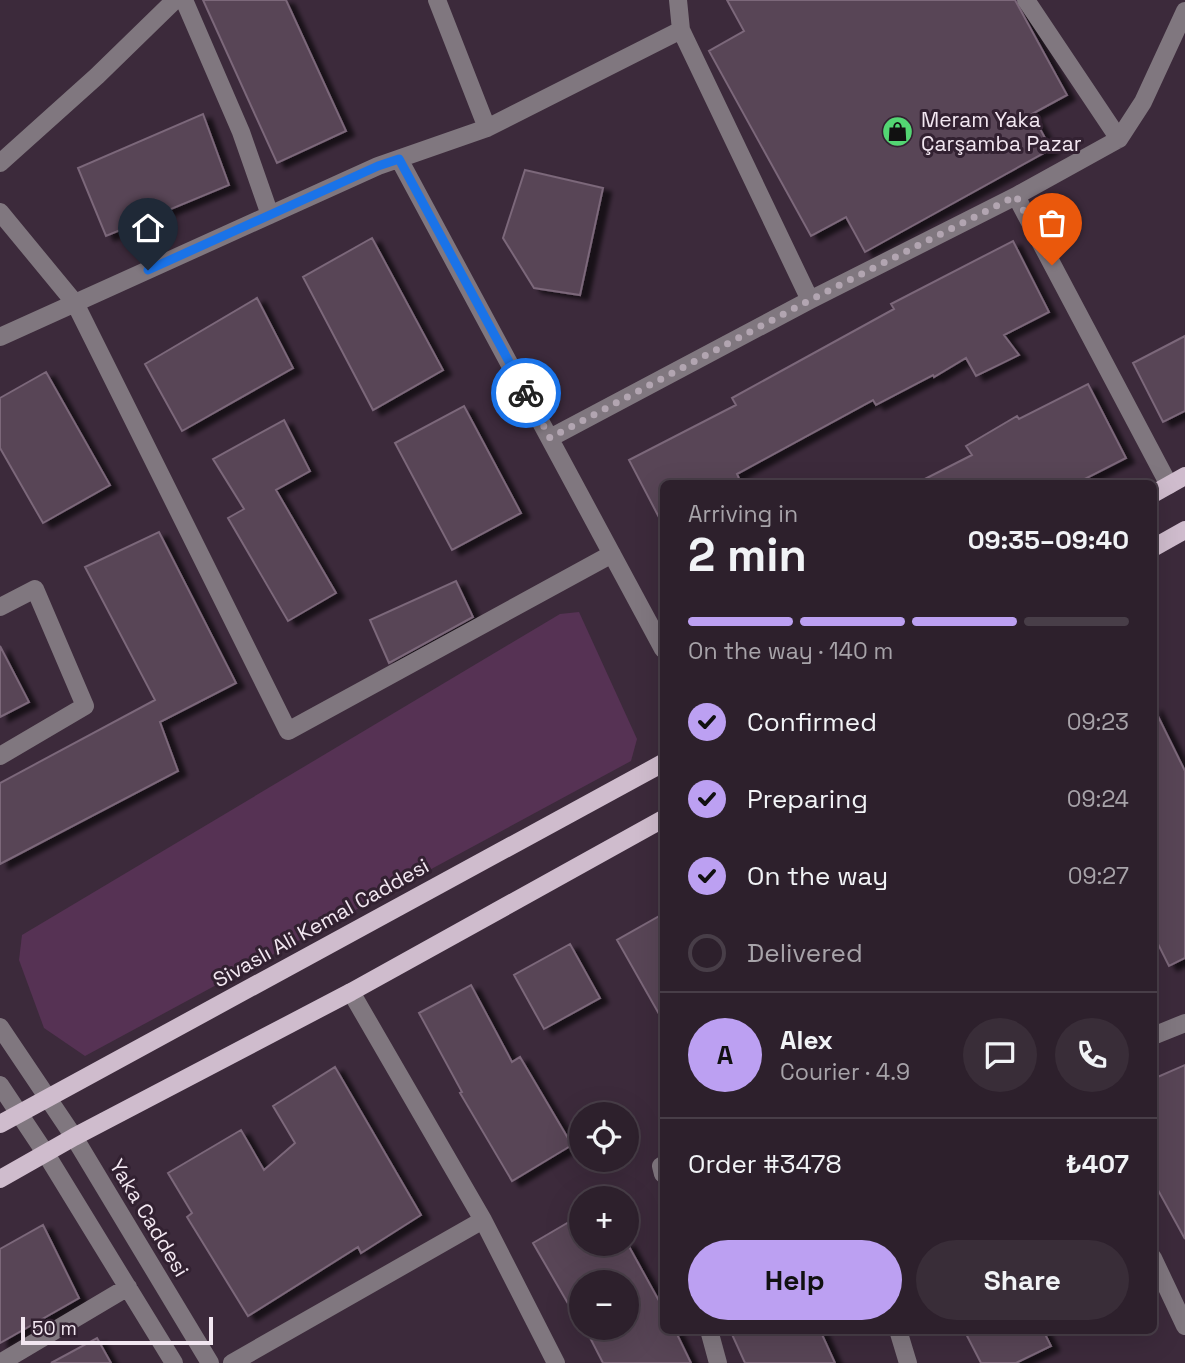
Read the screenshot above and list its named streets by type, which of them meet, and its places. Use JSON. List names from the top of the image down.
{
  "streets": {
    "main road": ["Sivaslı Ali Kemal Caddesi"],
    "street": ["Yaka Caddesi"]
  },
  "crossings": [
    ["Sivaslı Ali Kemal Caddesi", "Yaka Caddesi"]
  ],
  "places": {
    "shop": ["Meram Yaka Çarşamba Pazar"]
  },
  "scale_bar": "50 m",
  "page": {
    "heading": ["2 min", "Arriving in", "09:35–09:40"],
    "panel": [
      "Alex",
      "Courier · 4.9",
      "Order #3478",
      "₺407"
    ],
    "bar": "On the way · 140 m",
    "list": [
      ["Confirmed", "09:23"],
      ["Preparing", "09:24"],
      ["On the way", "09:27"],
      "Delivered"
    ],
    "round": "A",
    "map_buttons": ["+", "−"],
    "buttons": ["Help", "Share"],
    "scale": "50 m"
  }
}
